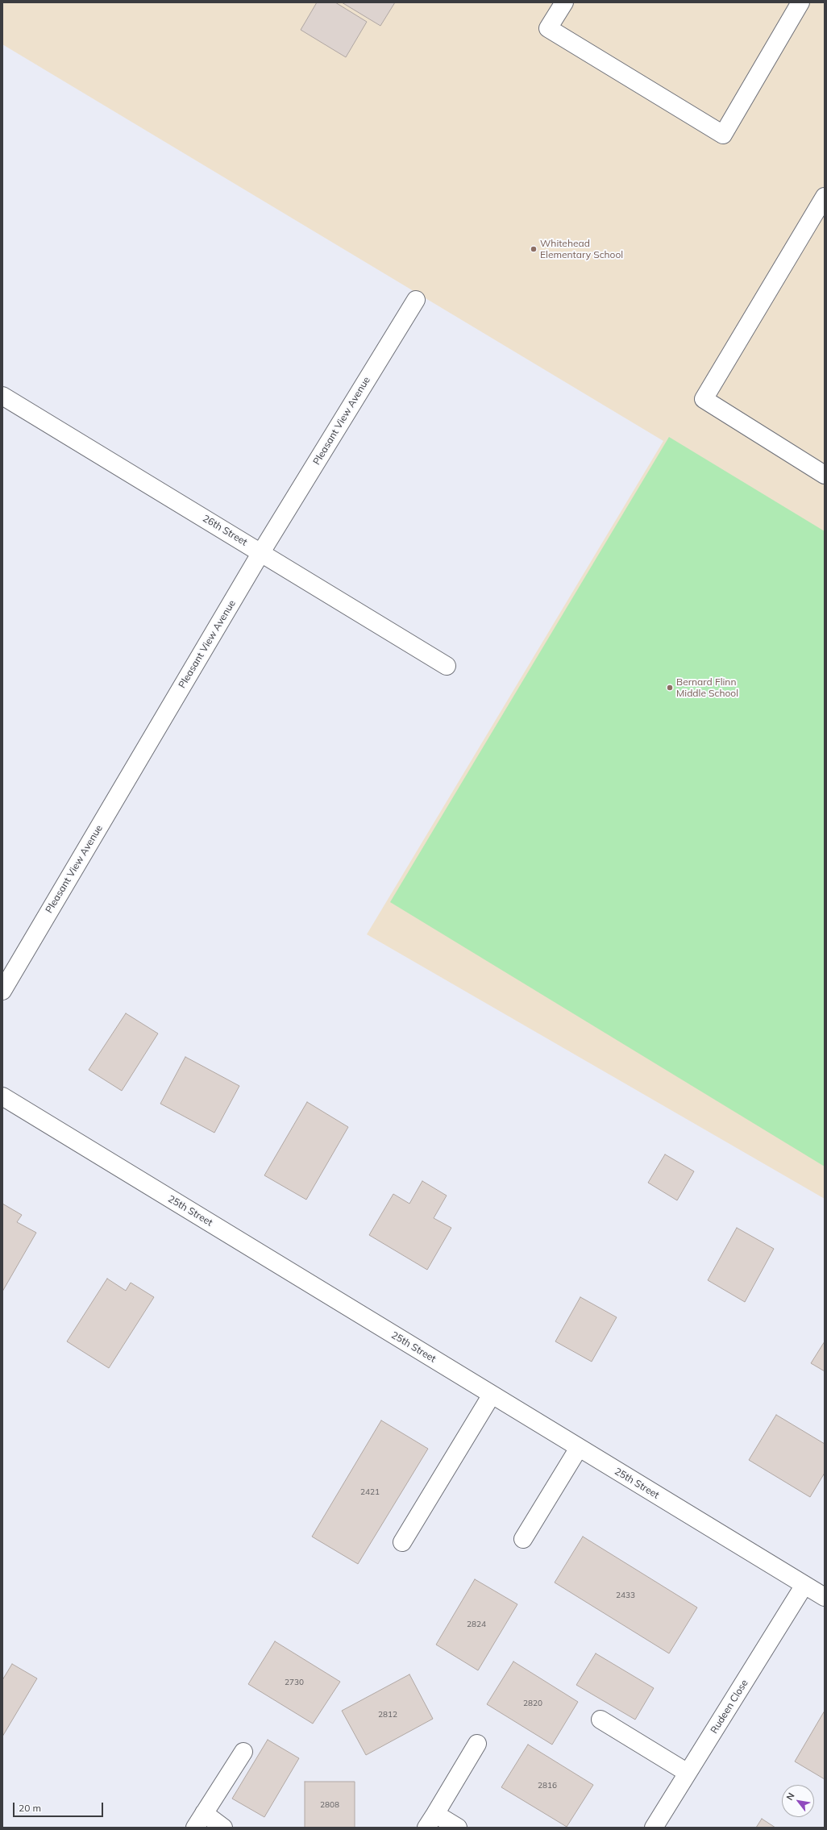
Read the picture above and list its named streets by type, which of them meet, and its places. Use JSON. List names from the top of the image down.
{
  "streets": {
    "street": [
      "Pleasant View Avenue",
      "26th Street",
      "25th Street",
      "Rudeen Close"
    ]
  },
  "crossings": [
    ["Pleasant View Avenue", "26th Street"],
    ["25th Street", "Rudeen Close"]
  ],
  "places": ["Whitehead Elementary School", "Bernard Flinn Middle School"],
  "house_numbers": [
    "2421",
    "2433",
    "2824",
    "2730",
    "2820",
    "2812",
    "2816",
    "2808"
  ],
  "scale_bar": "20 m",
  "north": "top left"
}
